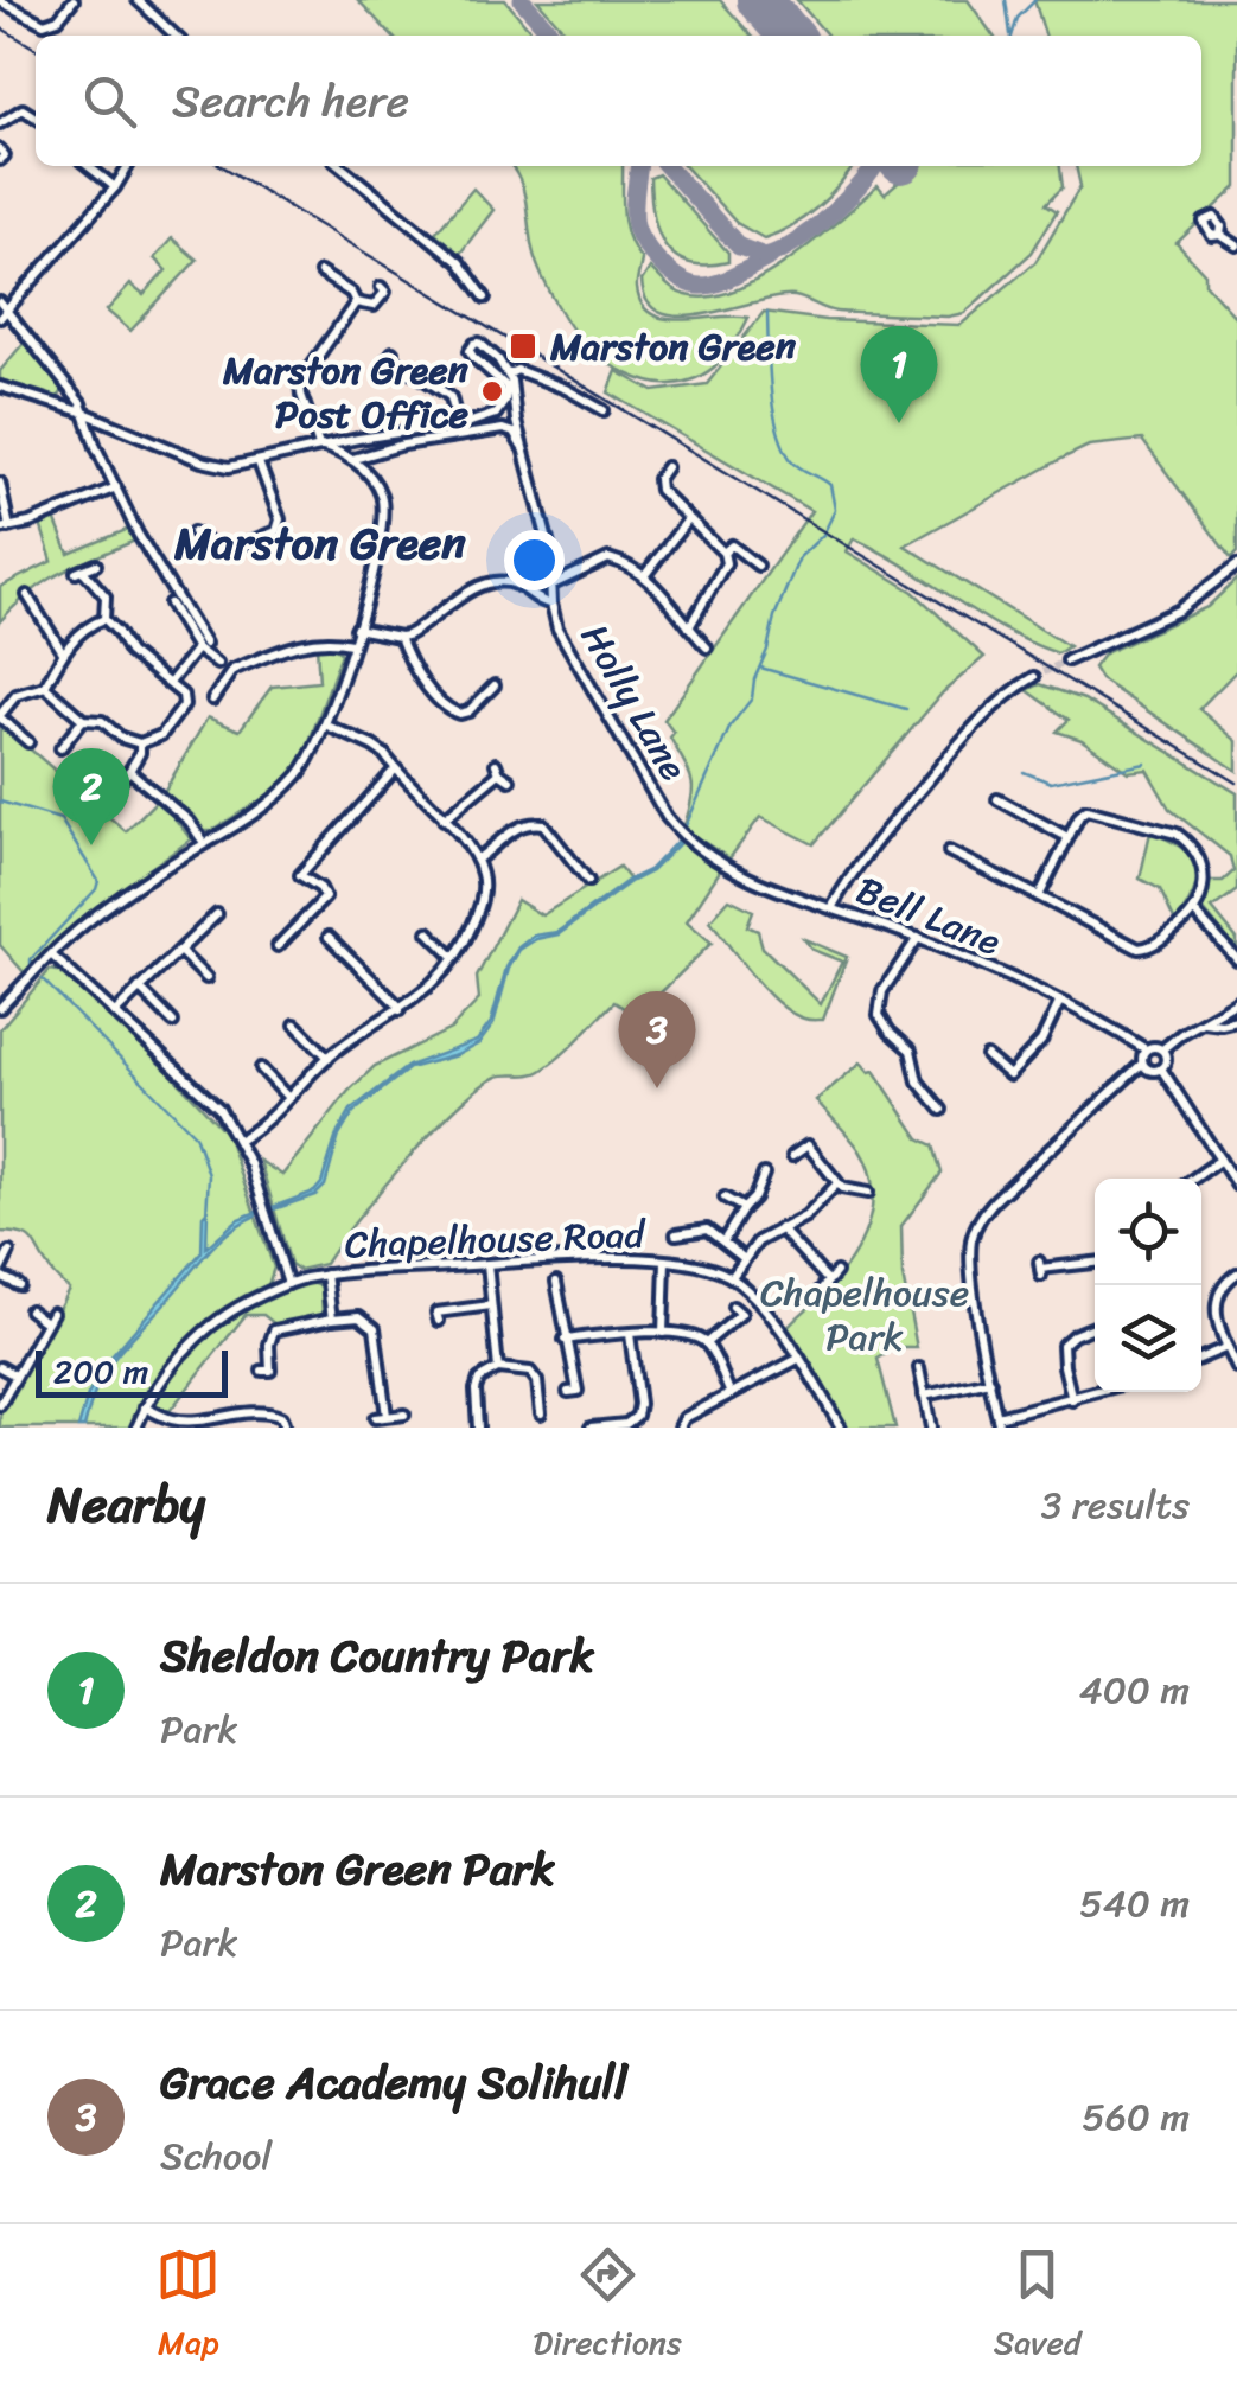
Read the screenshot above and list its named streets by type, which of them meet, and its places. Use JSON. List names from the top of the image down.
{
  "streets": {
    "street": ["Holly Lane", "Bell Lane", "Chapelhouse Road"]
  },
  "crossings": [
    ["Holly Lane", "Bell Lane"]
  ],
  "districts": ["Marston Green"],
  "parks": ["Chapelhouse Park"],
  "places": {
    "transit": ["Marston Green"],
    "other": ["Marston Green Post Office"]
  },
  "scale_bar": "200 m",
  "page": {
    "search": "Search here",
    "pins": ["1", "2", "3"],
    "scale": "200 m",
    "heading": ["Nearby", "3 results"],
    "list": [
      {
        "mark": "1",
        "name": "Sheldon Country Park",
        "note": "Park",
        "value": "400 m"
      },
      {
        "mark": "2",
        "name": "Marston Green Park",
        "note": "Park",
        "value": "540 m"
      },
      {
        "mark": "3",
        "name": "Grace Academy Solihull",
        "note": "School",
        "value": "560 m"
      }
    ],
    "nav": ["Map", "Directions", "Saved"]
  }
}
